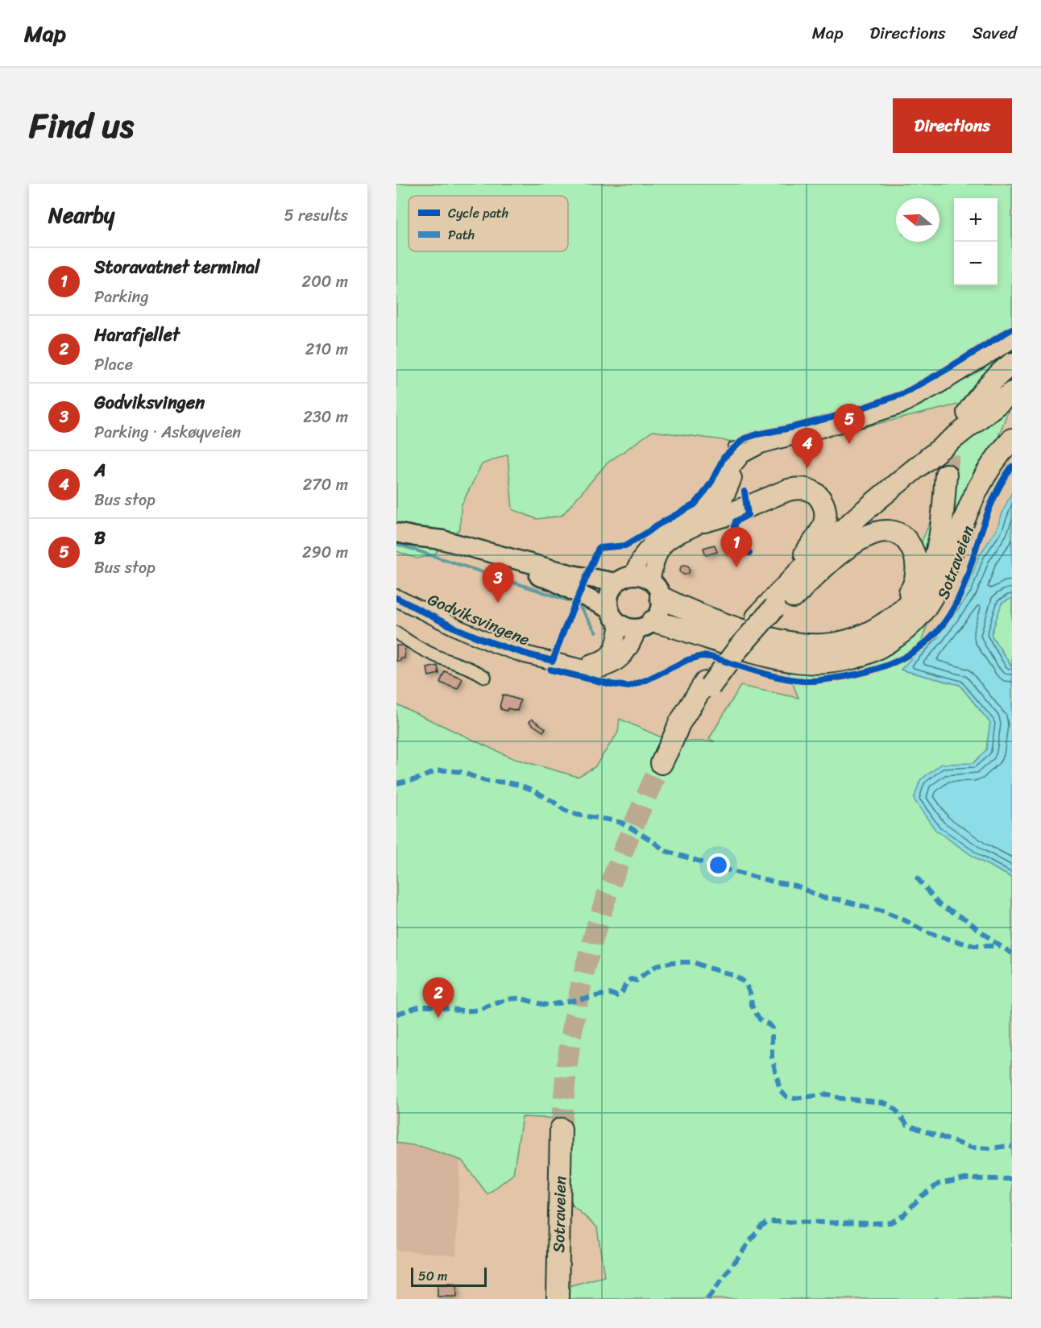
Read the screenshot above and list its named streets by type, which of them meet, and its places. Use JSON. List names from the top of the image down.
{
  "streets": {
    "highway": ["Sotraveien"],
    "main road": ["Godviksvingene"]
  },
  "legend": ["Cycle path", "Path"],
  "scale_bar": "50 m",
  "north": "left",
  "page": {
    "header": "Map",
    "nav": ["Map", "Directions", "Saved"],
    "title": "Find us",
    "buttons": "Directions",
    "heading": ["Nearby", "5 results"],
    "map_buttons": ["+", "−"],
    "list": [
      {
        "mark": "1",
        "name": "Storavatnet terminal",
        "note": "Parking",
        "value": "200 m"
      },
      {
        "mark": "2",
        "name": "Harafjellet",
        "note": "Place",
        "value": "210 m"
      },
      {
        "mark": "3",
        "name": "Godviksvingen",
        "note": "Parking · Askøyveien",
        "value": "230 m"
      },
      {
        "mark": "4",
        "name": "A",
        "note": "Bus stop",
        "value": "270 m"
      },
      {
        "mark": "5",
        "name": "B",
        "note": "Bus stop",
        "value": "290 m"
      }
    ],
    "pins": [
      "5",
      "4",
      "1",
      "3",
      "2"
    ],
    "scale": "50 m"
  }
}
